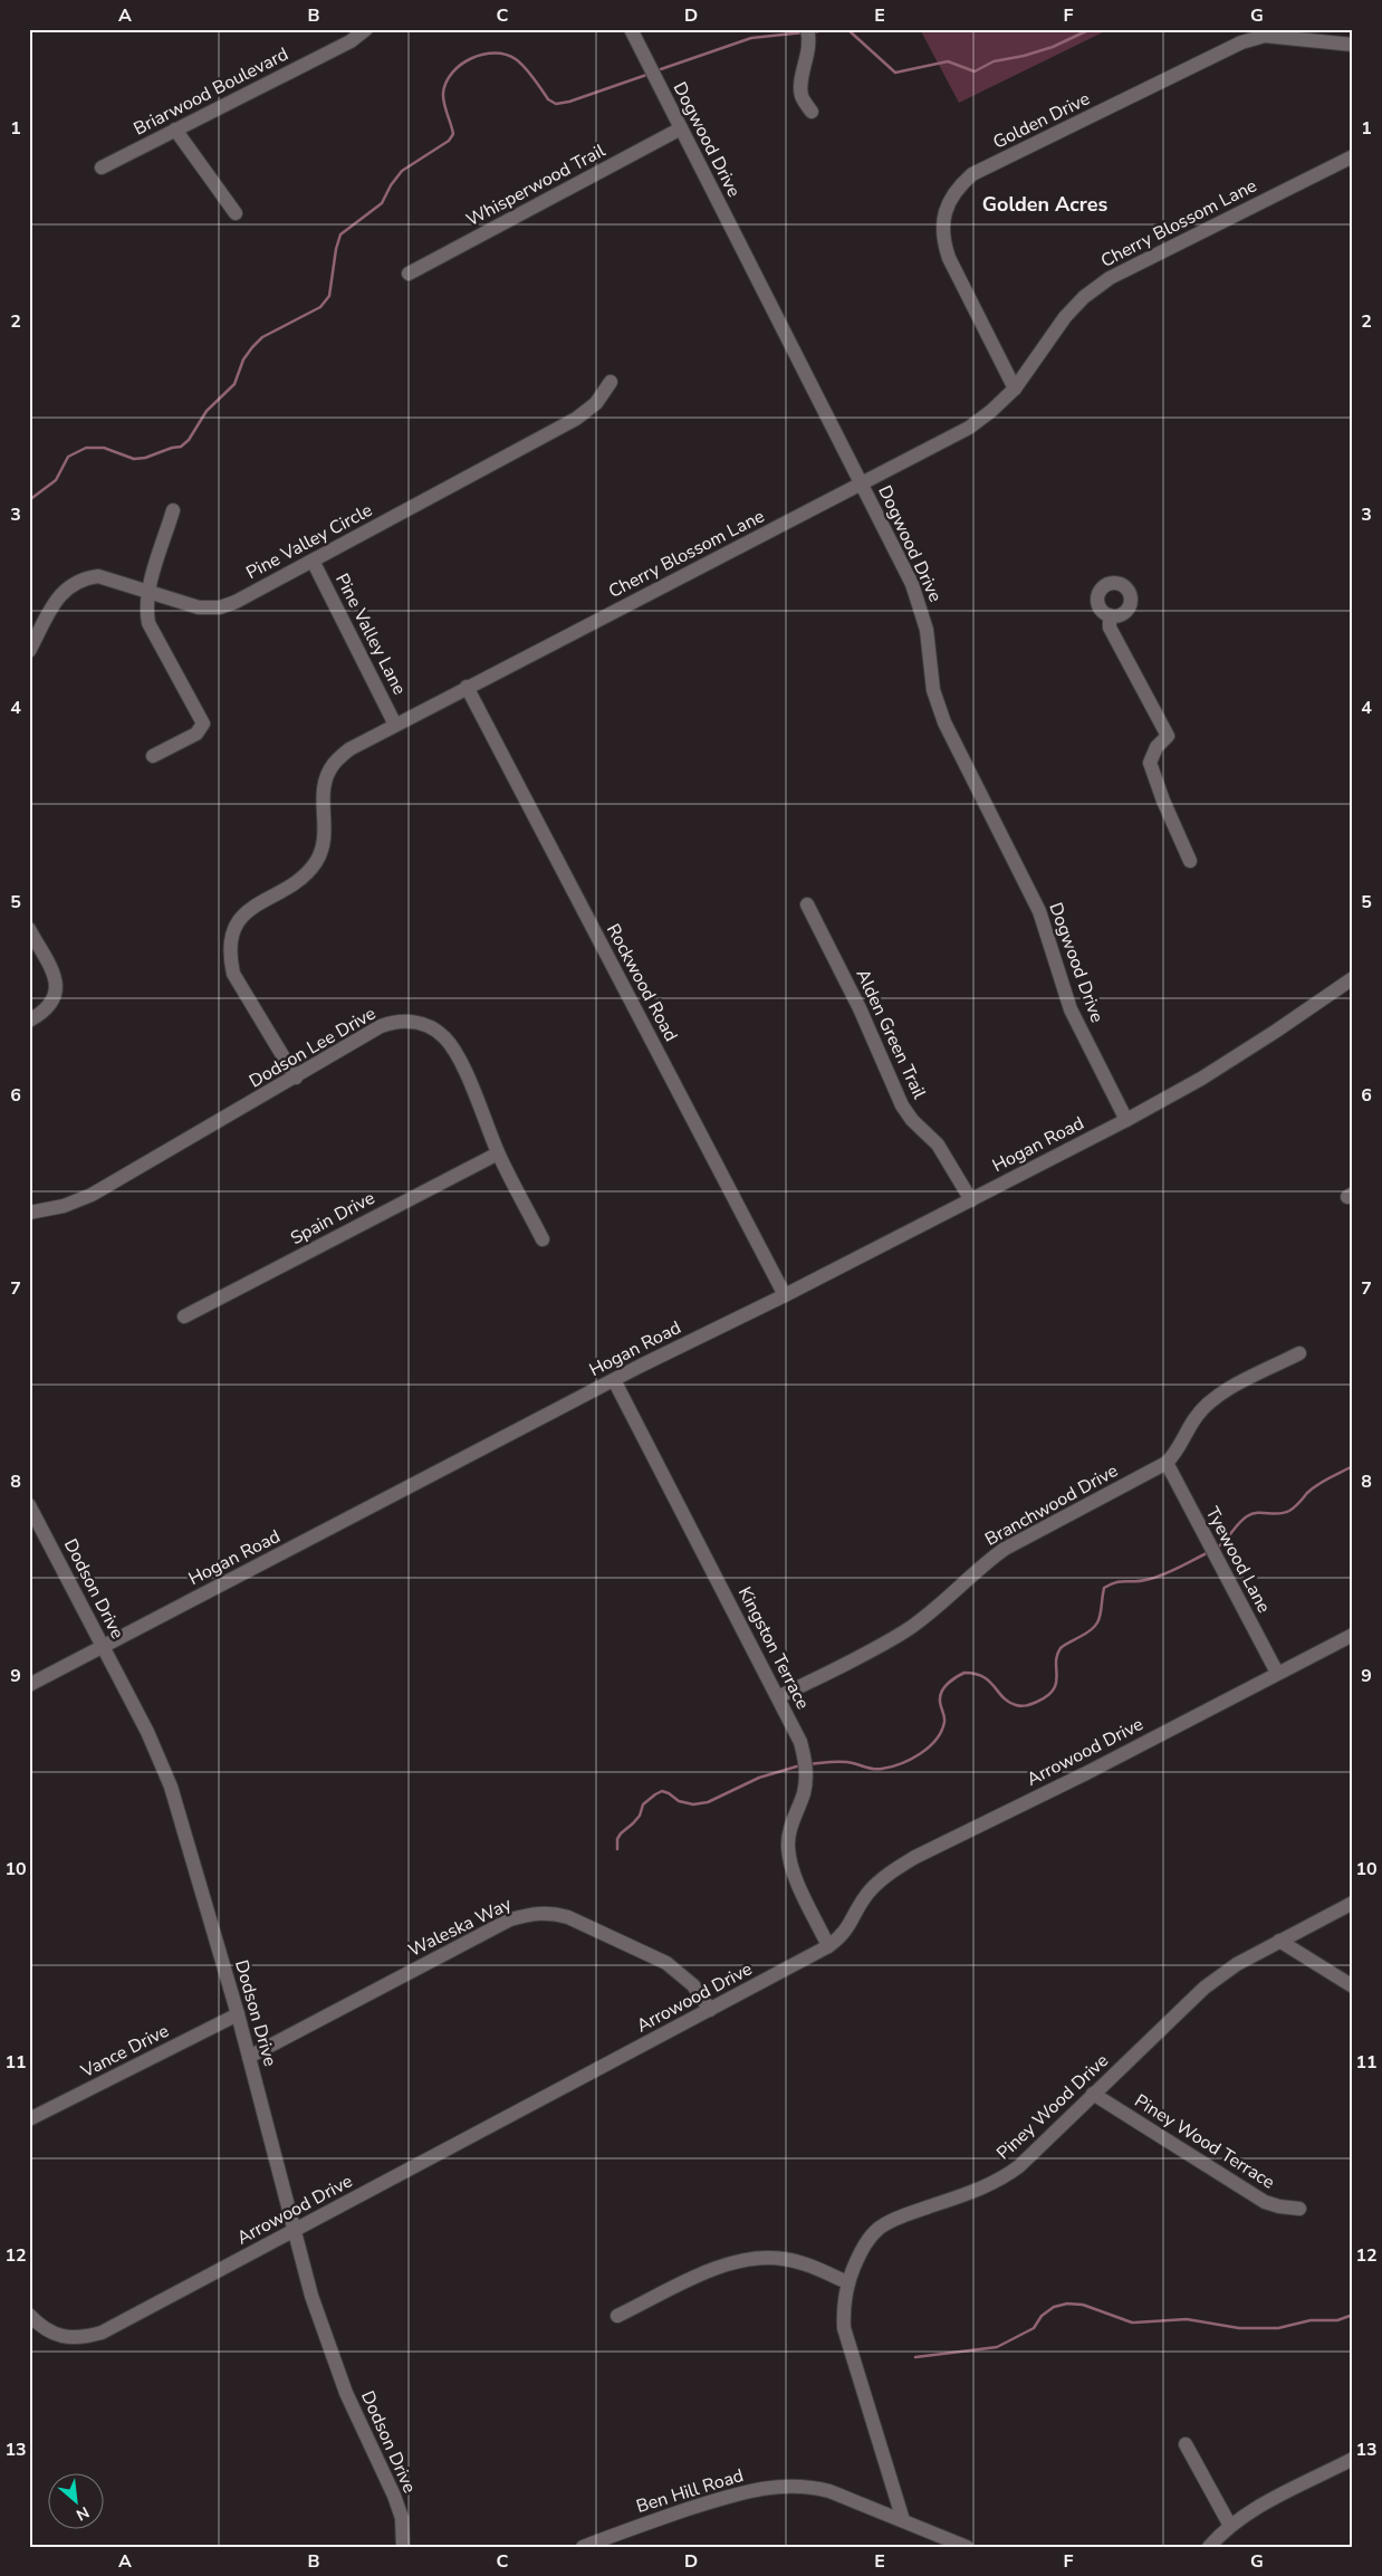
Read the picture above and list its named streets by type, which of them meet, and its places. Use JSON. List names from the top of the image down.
{
  "streets": {
    "street": [
      "Briarwood Boulevard",
      "Golden Drive",
      "Dogwood Drive",
      "Whisperwood Trail",
      "Cherry Blossom Lane",
      "Pine Valley Circle",
      "Pine Valley Lane",
      "Rockwood Road",
      "Alden Green Trail",
      "Dodson Lee Drive",
      "Hogan Road",
      "Spain Drive",
      "Branchwood Drive",
      "Tyewood Lane",
      "Dodson Drive",
      "Kingston Terrace",
      "Arrowood Drive",
      "Waleska Way",
      "Vance Drive",
      "Piney Wood Drive",
      "Piney Wood Terrace",
      "Ben Hill Road"
    ]
  },
  "crossings": [
    ["Golden Drive", "Cherry Blossom Lane"],
    ["Dogwood Drive", "Whisperwood Trail"],
    ["Dogwood Drive", "Cherry Blossom Lane"],
    ["Dogwood Drive", "Hogan Road"],
    ["Cherry Blossom Lane", "Pine Valley Lane"],
    ["Cherry Blossom Lane", "Rockwood Road"],
    ["Cherry Blossom Lane", "Dodson Lee Drive"],
    ["Pine Valley Circle", "Pine Valley Lane"],
    ["Rockwood Road", "Hogan Road"],
    ["Alden Green Trail", "Hogan Road"],
    ["Dodson Lee Drive", "Spain Drive"],
    ["Hogan Road", "Dodson Drive"],
    ["Hogan Road", "Kingston Terrace"],
    ["Branchwood Drive", "Tyewood Lane"],
    ["Branchwood Drive", "Kingston Terrace"],
    ["Tyewood Lane", "Arrowood Drive"],
    ["Dodson Drive", "Arrowood Drive"],
    ["Dodson Drive", "Waleska Way"],
    ["Dodson Drive", "Vance Drive"],
    ["Kingston Terrace", "Arrowood Drive"],
    ["Arrowood Drive", "Waleska Way"],
    ["Piney Wood Drive", "Piney Wood Terrace"],
    ["Piney Wood Drive", "Ben Hill Road"]
  ],
  "districts": ["Golden Acres"],
  "north": "bottom right",
  "grid": {
    "columns": [
      "A",
      "B",
      "C",
      "D",
      "E",
      "F",
      "G"
    ],
    "rows": [
      "1",
      "2",
      "3",
      "4",
      "5",
      "6",
      "7",
      "8",
      "9",
      "10",
      "11",
      "12",
      "13"
    ]
  }
}
